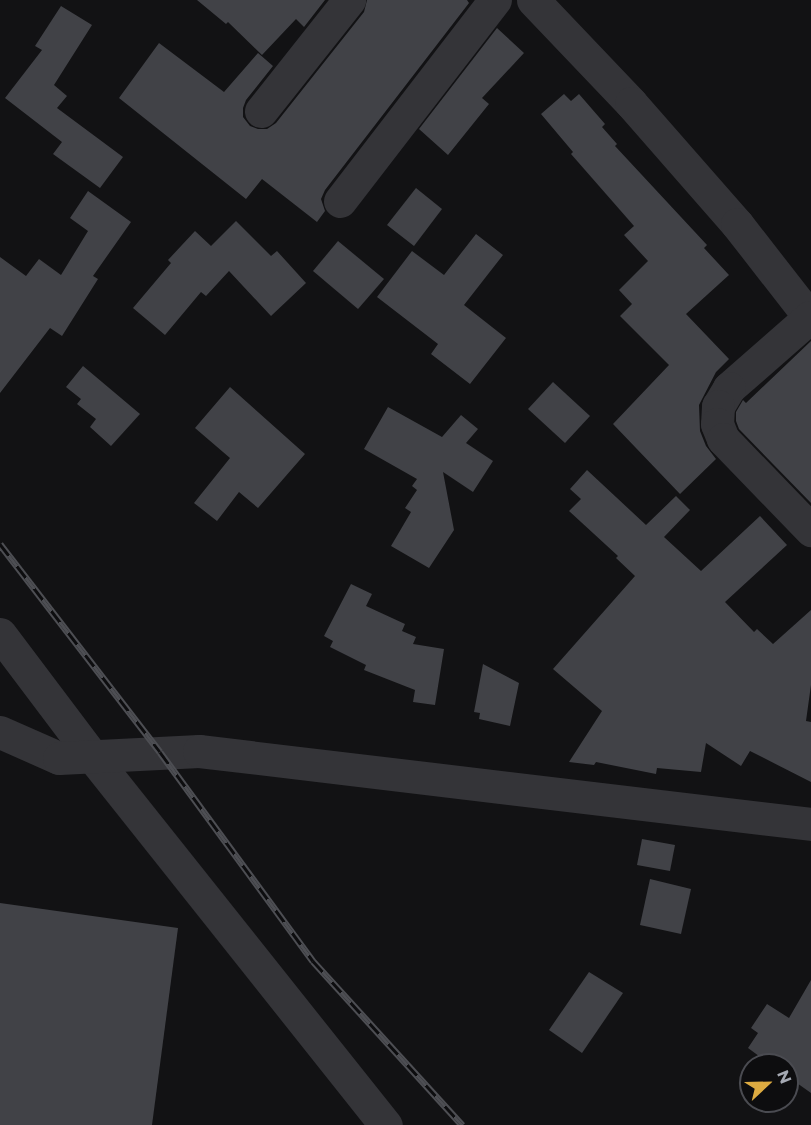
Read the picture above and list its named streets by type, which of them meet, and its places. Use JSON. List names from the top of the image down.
{
  "north": "right"
}
